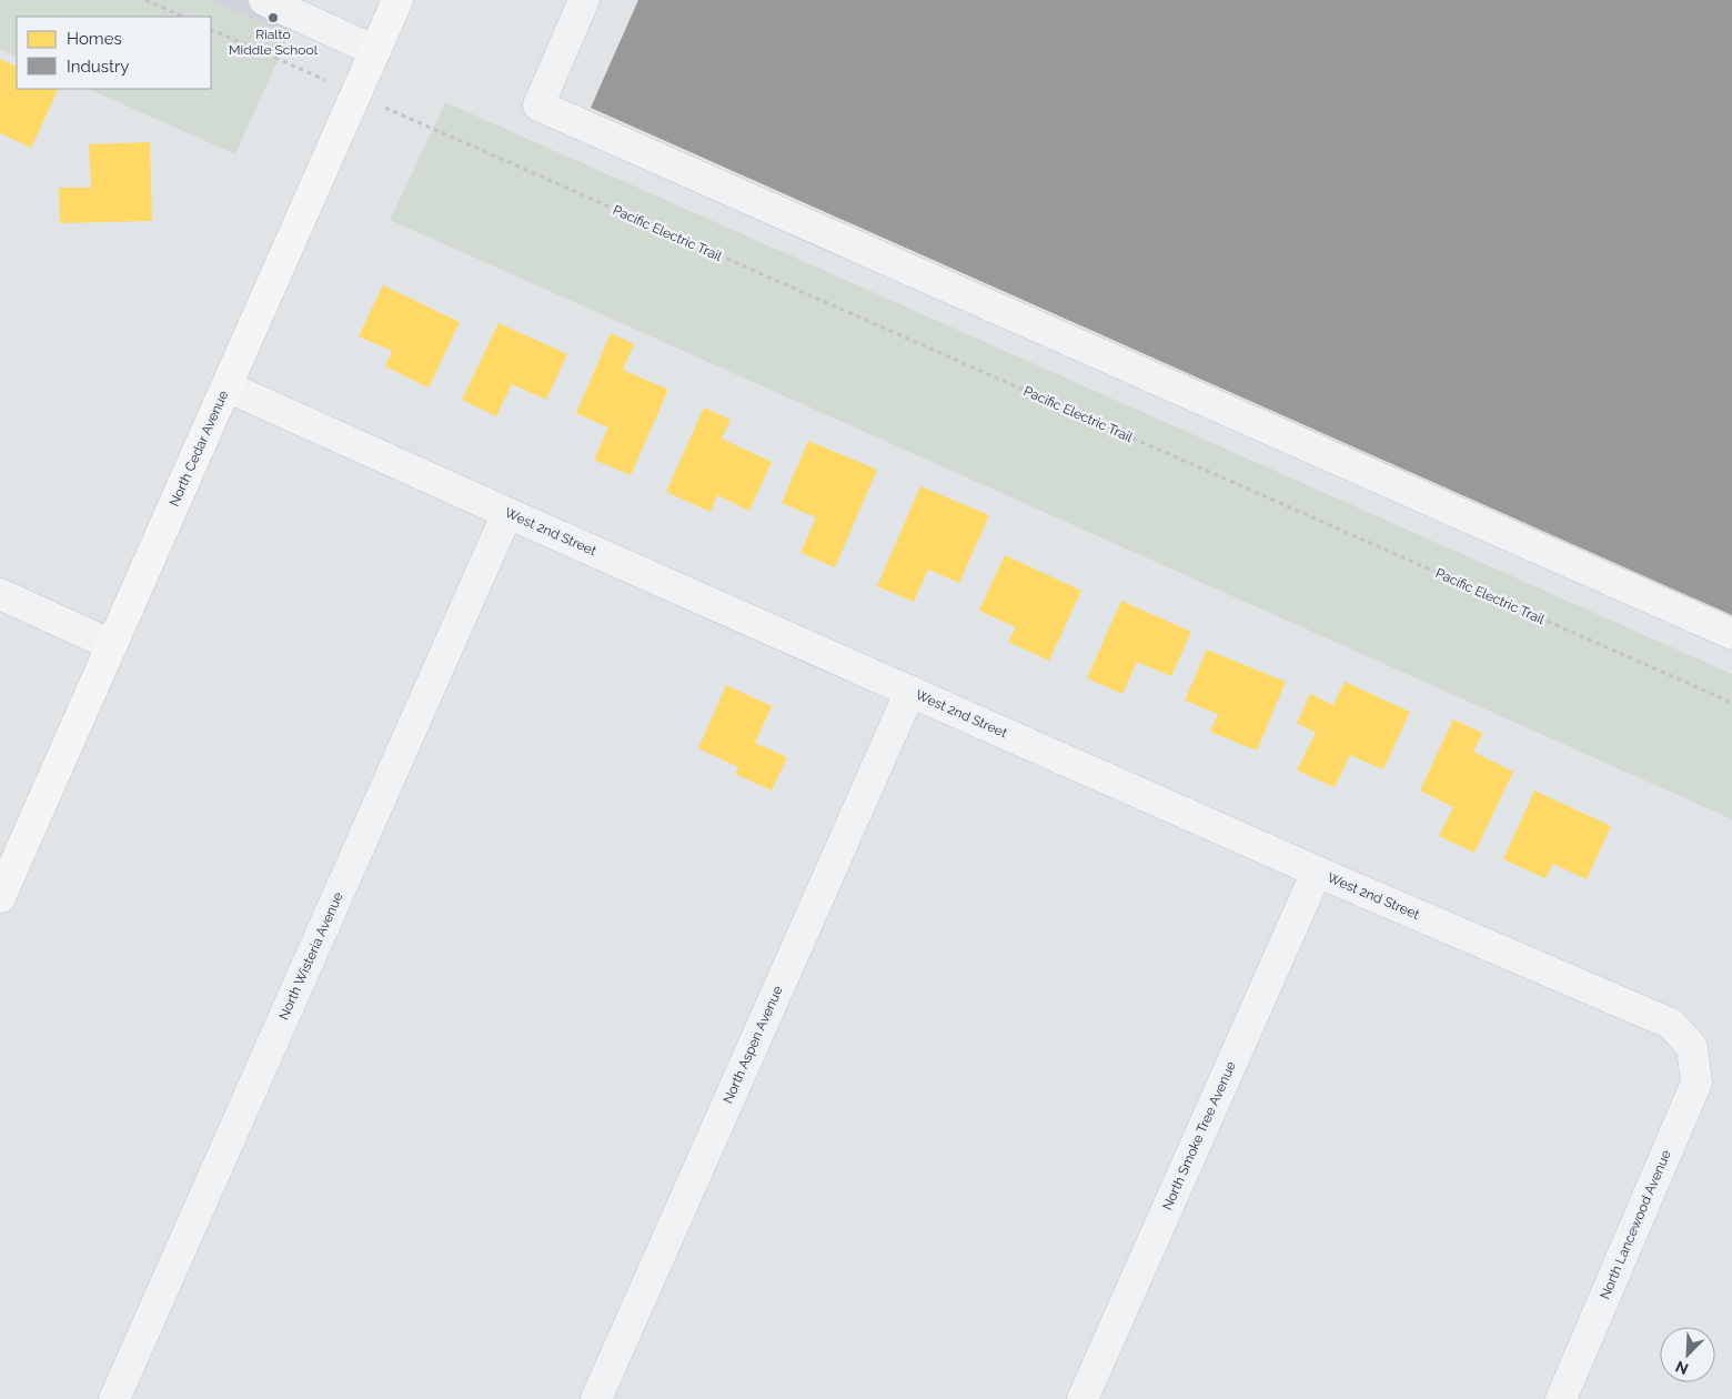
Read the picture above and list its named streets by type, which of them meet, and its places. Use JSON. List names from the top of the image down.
{
  "streets": {
    "main road": ["North Cedar Avenue"],
    "street": [
      "West 2nd Street",
      "North Wisteria Avenue",
      "North Aspen Avenue",
      "North Smoke Tree Avenue",
      "North Lancewood Avenue"
    ],
    "path": ["Pacific Electric Trail"]
  },
  "crossings": [
    ["North Cedar Avenue", "West 2nd Street"],
    ["West 2nd Street", "North Wisteria Avenue"],
    ["West 2nd Street", "North Aspen Avenue"],
    ["West 2nd Street", "North Smoke Tree Avenue"],
    ["West 2nd Street", "North Lancewood Avenue"]
  ],
  "places": ["Rialto Middle School"],
  "legend": ["Homes", "Industry"],
  "north": "bottom left"
}
